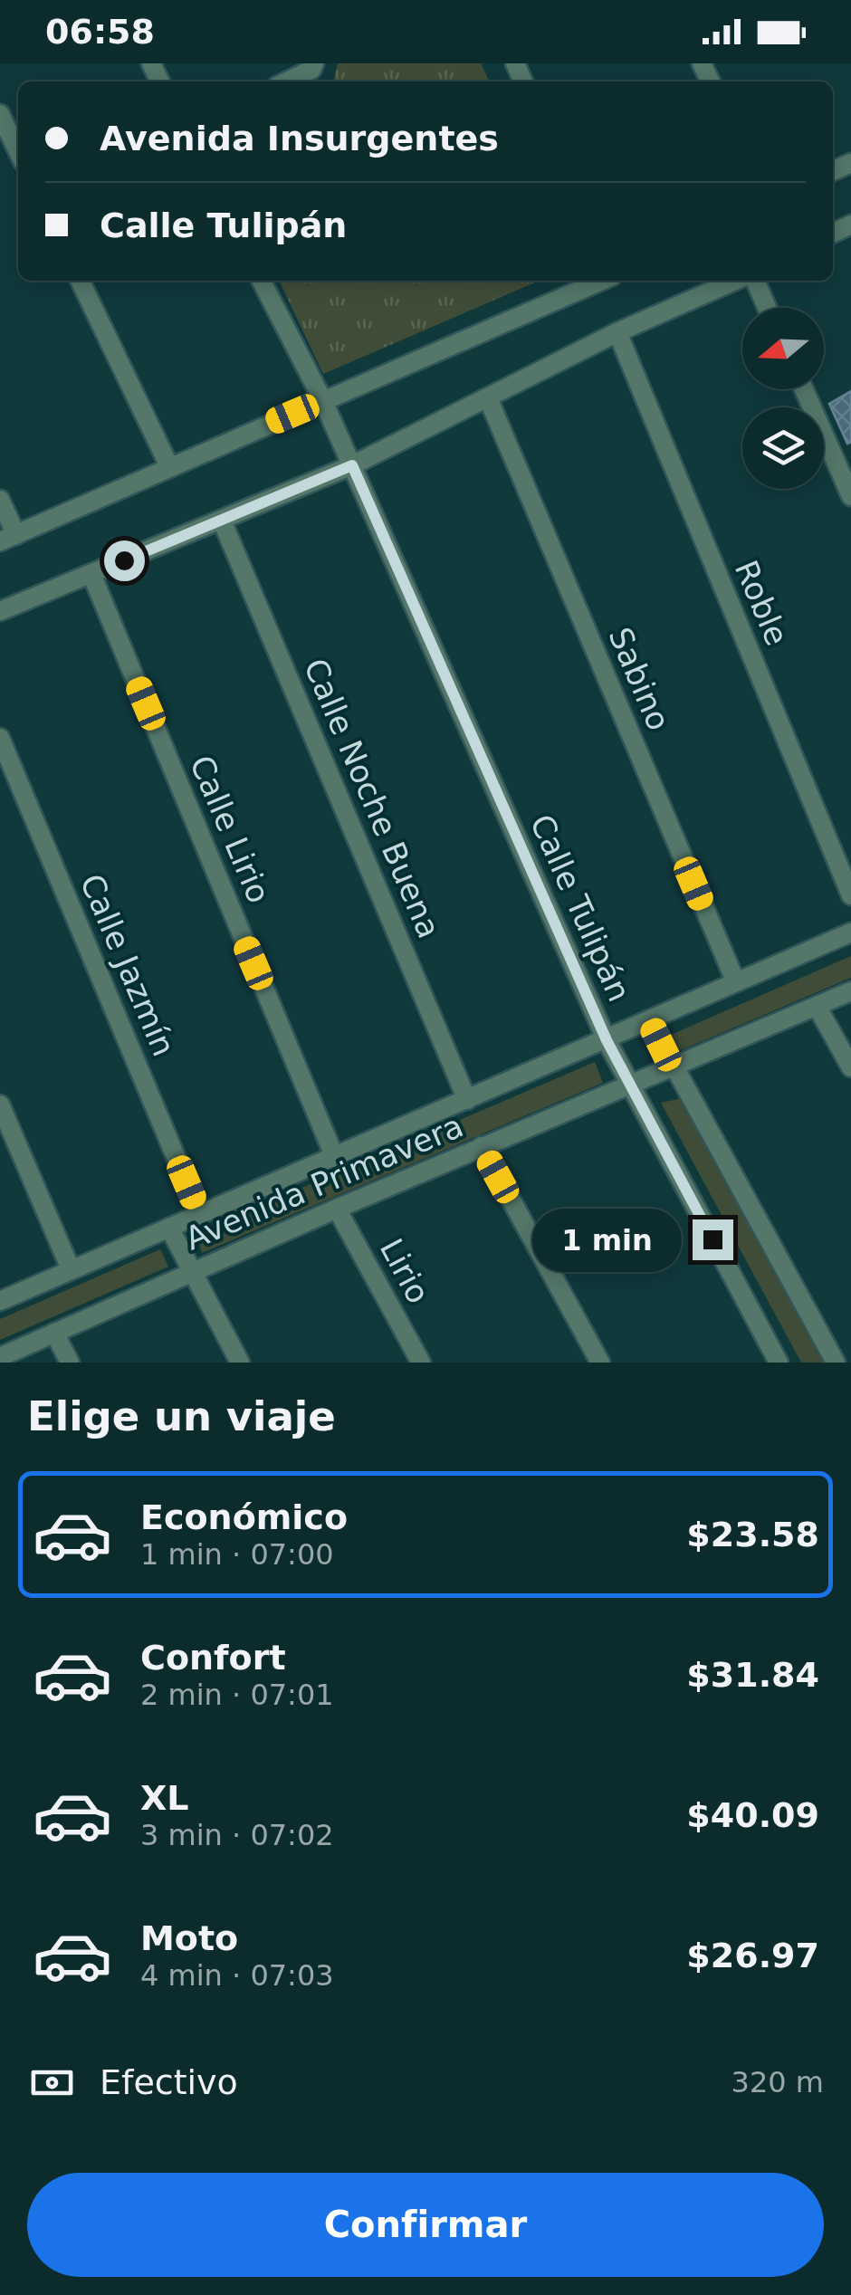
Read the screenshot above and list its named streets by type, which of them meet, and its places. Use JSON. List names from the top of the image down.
{
  "streets": {
    "street": [
      "Roble",
      "Sabino",
      "Calle Noche Buena",
      "Calle Lirio",
      "Calle Tulipán",
      "Calle Jazmín",
      "Avenida Primavera",
      "Lirio"
    ]
  },
  "crossings": [
    ["Sabino", "Avenida Primavera"],
    ["Calle Noche Buena", "Avenida Primavera"],
    ["Calle Lirio", "Avenida Primavera"],
    ["Calle Tulipán", "Avenida Primavera"],
    ["Calle Jazmín", "Avenida Primavera"],
    ["Avenida Primavera", "Lirio"]
  ],
  "north": "left",
  "page": {
    "status": "06:58",
    "banner": ["Avenida Insurgentes", "Calle Tulipán"],
    "bubble": "1 min",
    "heading": "Elige un viaje",
    "list": [
      {
        "name": "Económico",
        "note": "1 min · 07:00",
        "value": "$23.58"
      },
      {
        "name": "Confort",
        "note": "2 min · 07:01",
        "value": "$31.84"
      },
      {
        "name": "XL",
        "note": "3 min · 07:02",
        "value": "$40.09"
      },
      {
        "name": "Moto",
        "note": "4 min · 07:03",
        "value": "$26.97"
      }
    ],
    "pay": ["Efectivo", "320 m"],
    "buttons": "Confirmar"
  }
}
